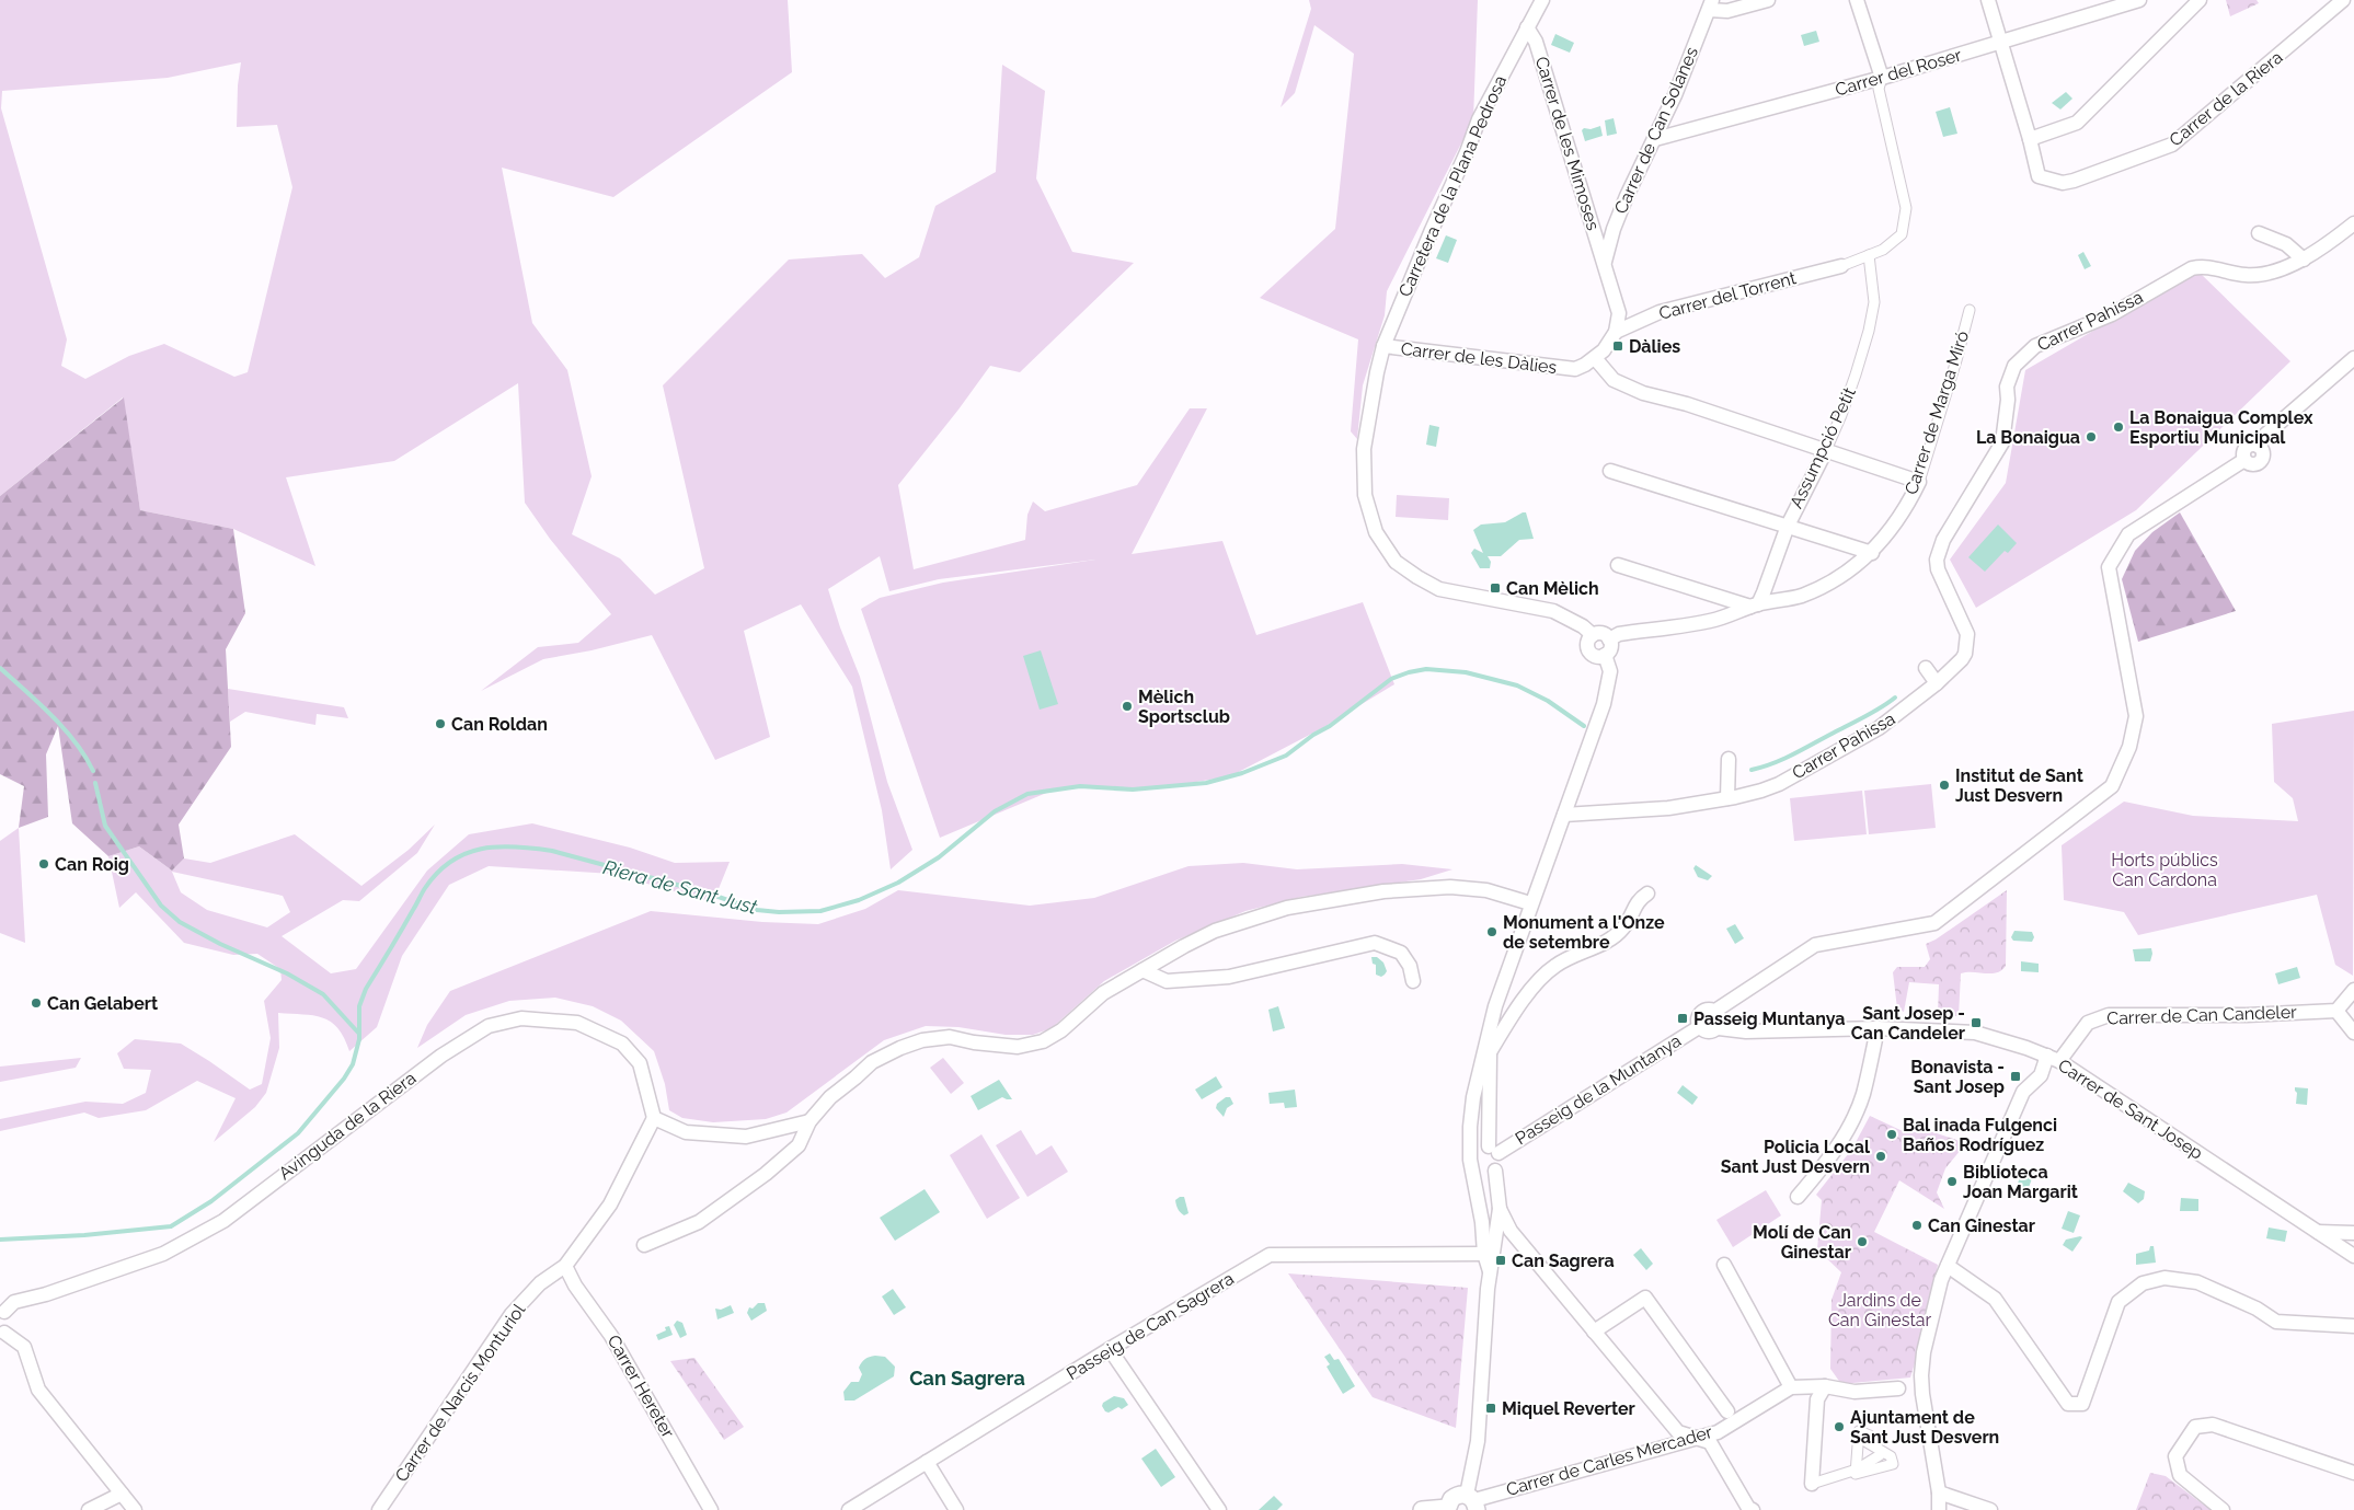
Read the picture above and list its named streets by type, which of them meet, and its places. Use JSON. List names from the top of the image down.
{
  "streets": {
    "street": [
      "Carrer del Roser",
      "Carrer de la Riera",
      "Carrer de Can Solanes",
      "Carrer de les Mimoses",
      "Carretera de la Plana Pedrosa",
      "Carrer del Torrent",
      "Carrer Pahissa",
      "Carrer de les Dàlies",
      "Carrer de Marga Miró",
      "Assumpció Petit",
      "Carrer de Can Candeler",
      "Passeig de la Muntanya",
      "Carrer de Sant Josep",
      "Avinguda de la Riera",
      "Passeig de Can Sagrera",
      "Carrer Hereter",
      "Carrer de Narcís Monturiol",
      "Carrer de Carles Mercader"
    ]
  },
  "crossings": [
    ["Carrer del Roser", "Carrer de Can Solanes"],
    ["Carrer de Can Solanes", "Carrer de les Mimoses"],
    ["Carrer de les Mimoses", "Carretera de la Plana Pedrosa"],
    ["Carretera de la Plana Pedrosa", "Carrer de les Dàlies"],
    ["Carretera de la Plana Pedrosa", "Carrer de Marga Miró"],
    ["Carrer del Torrent", "Carrer de les Dàlies"],
    ["Carrer de Marga Miró", "Assumpció Petit"],
    ["Carrer de Can Candeler", "Carrer de Sant Josep"],
    ["Passeig de la Muntanya", "Carrer de Sant Josep"],
    ["Avinguda de la Riera", "Carrer de Narcís Monturiol"],
    ["Carrer Hereter", "Carrer de Narcís Monturiol"]
  ],
  "districts": ["Can Sagrera"],
  "water": ["Riera de Sant Just"],
  "parks": ["Horts públics Can Cardona", "Jardins de Can Ginestar"],
  "places": {
    "transit": [
      "Dàlies",
      "Can Mèlich",
      "Passeig Muntanya",
      "Sant Josep - Can Candeler",
      "Bonavista - Sant Josep",
      "Can Sagrera",
      "Miquel Reverter"
    ],
    "other": [
      "La Bonaigua Complex Esportiu Municipal",
      "La Bonaigua",
      "Mèlich Sportsclub",
      "Can Roldan",
      "Institut de Sant Just Desvern",
      "Can Roig",
      "Monument a l'Onze de setembre",
      "Can Gelabert",
      "Bal inada Fulgenci Baños Rodríguez",
      "Policia Local Sant Just Desvern",
      "Biblioteca Joan Margarit",
      "Can Ginestar",
      "Molí de Can Ginestar",
      "Ajuntament de Sant Just Desvern"
    ]
  }
}
